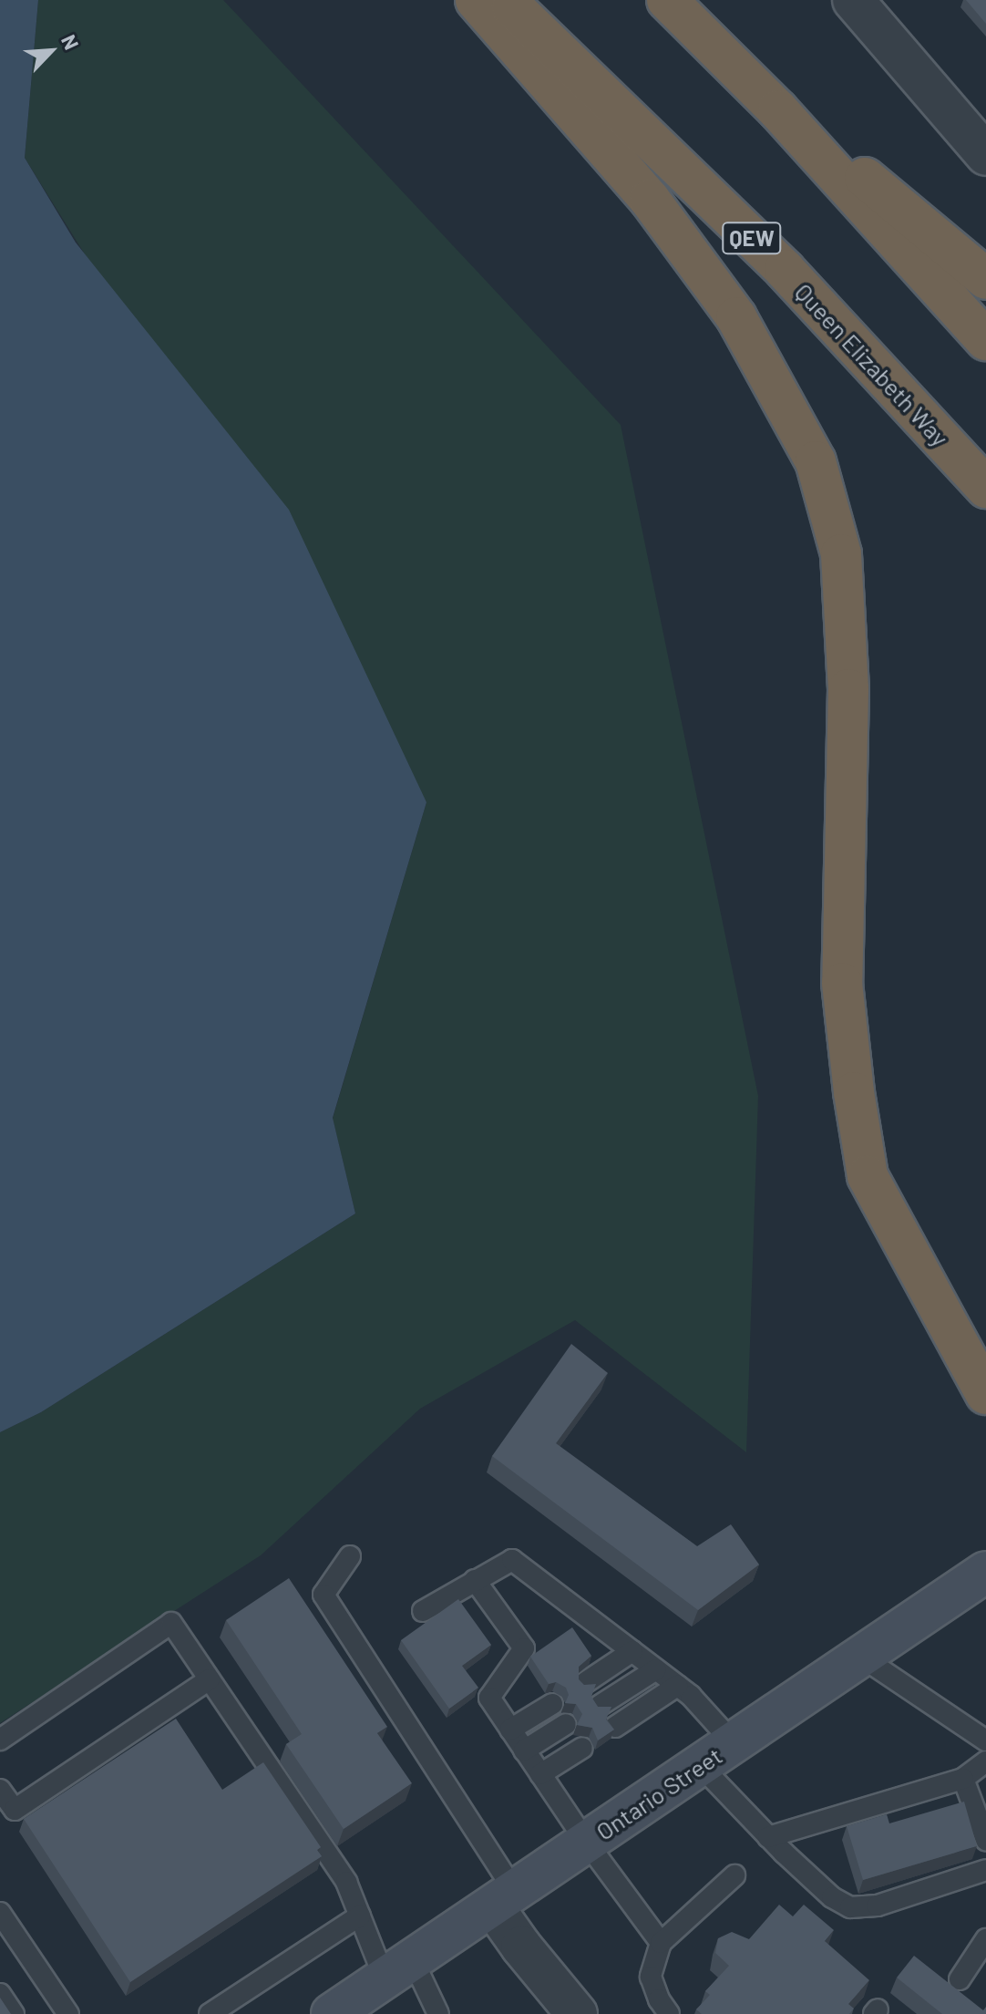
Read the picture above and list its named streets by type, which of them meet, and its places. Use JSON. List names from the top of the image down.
{
  "streets": {
    "highway": ["QEW", "Queen Elizabeth Way"],
    "main road": ["Ontario Street"]
  },
  "north": "top right"
}
